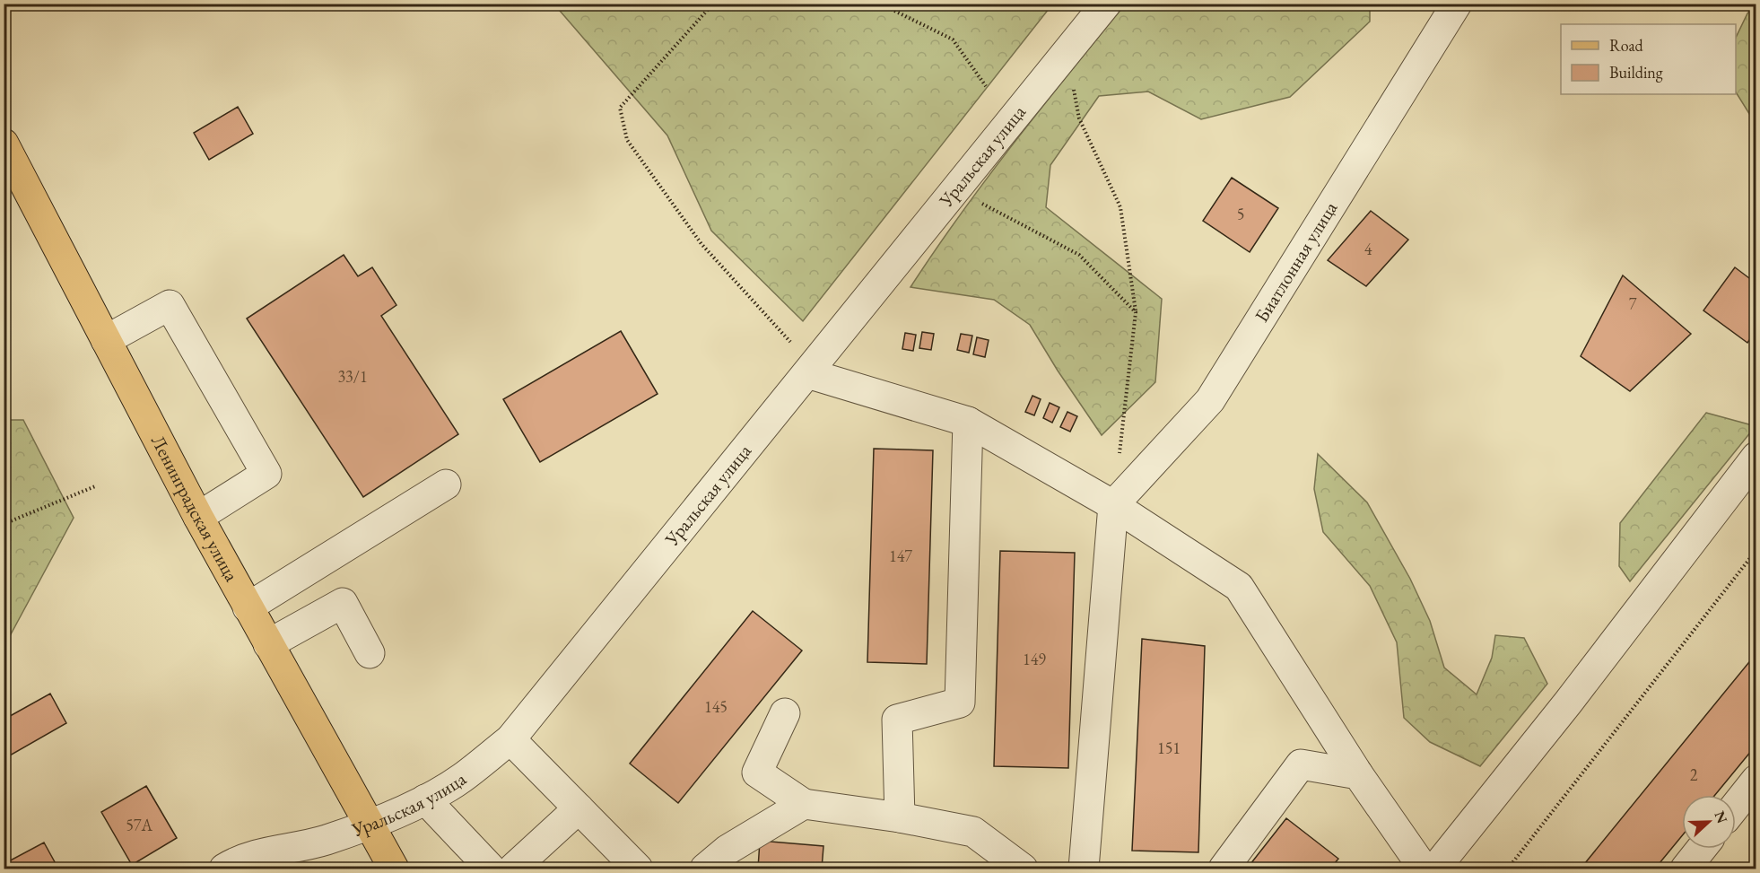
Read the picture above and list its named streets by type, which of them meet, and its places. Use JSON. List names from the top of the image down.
{
  "streets": {
    "main road": ["Ленинградская улица"],
    "street": ["Уральская улица", "Биатлонная улица"]
  },
  "crossings": [
    ["Уральская улица", "Ленинградская улица"]
  ],
  "house_numbers": [
    "5",
    "4",
    "7",
    "33/1",
    "147",
    "149",
    "145",
    "151",
    "2",
    "57А"
  ],
  "legend": ["Road", "Building"],
  "north": "right"
}
